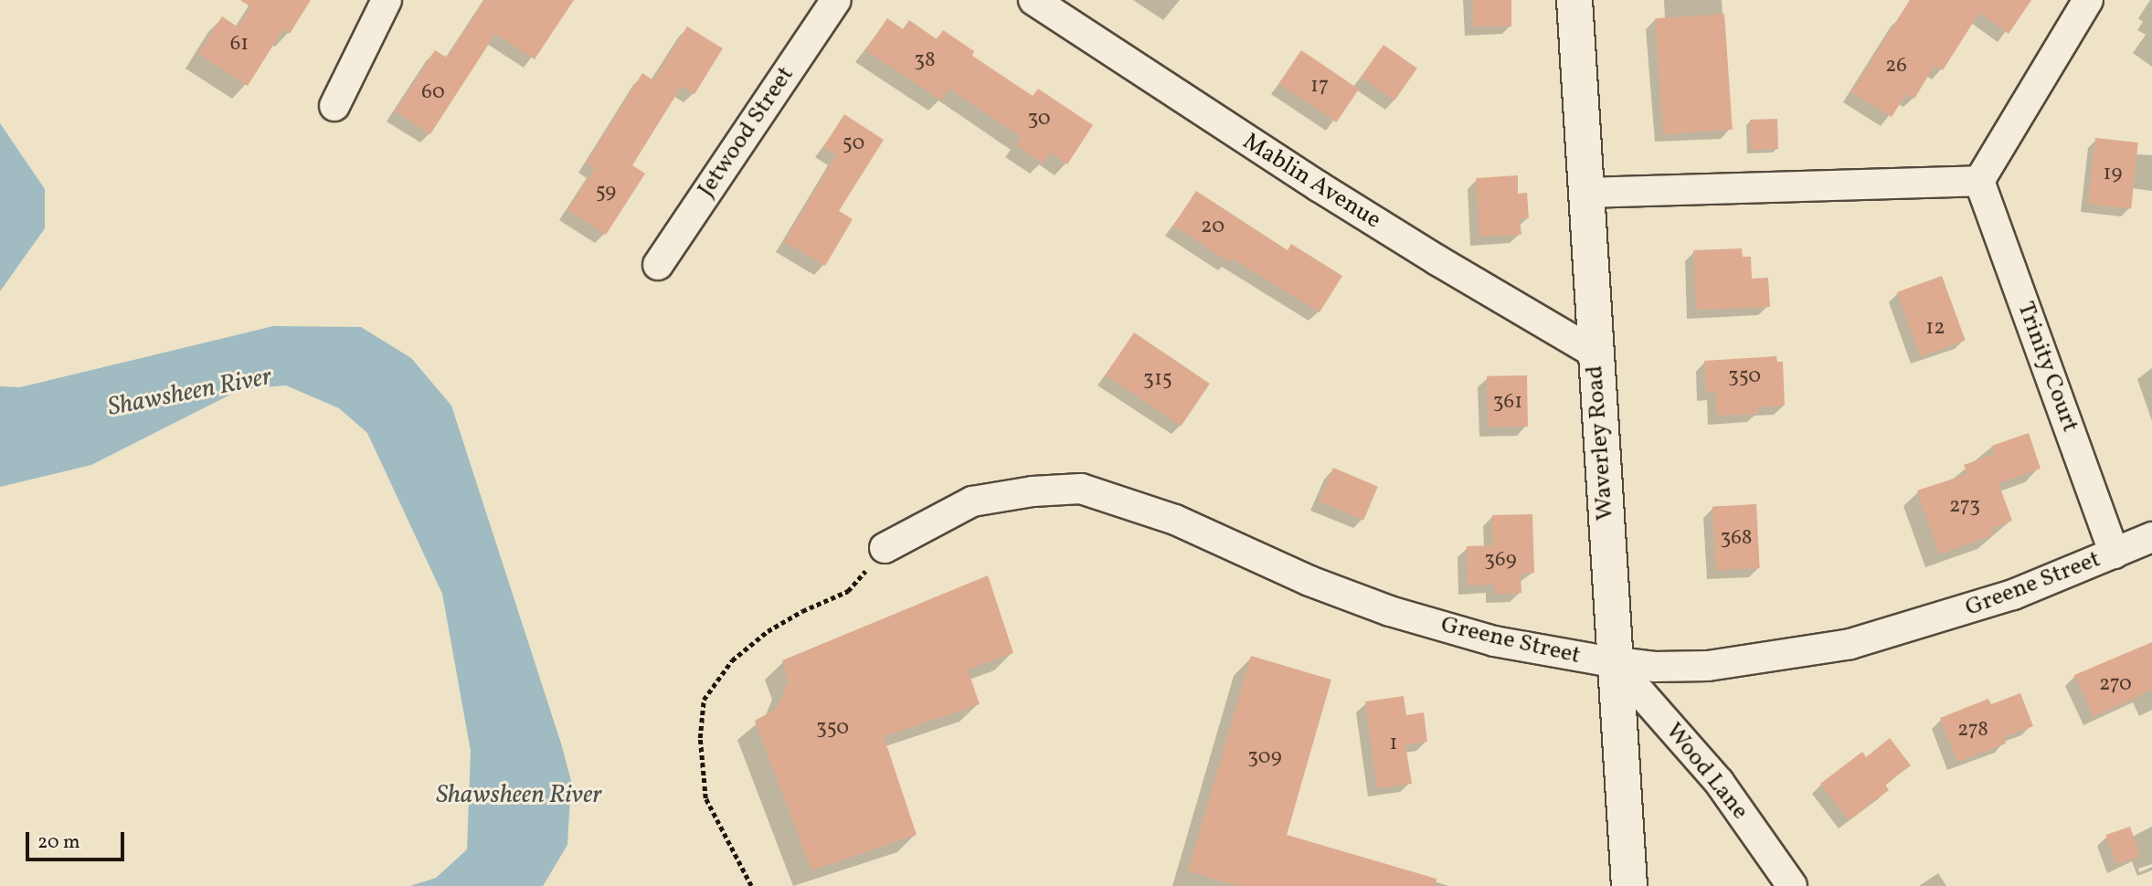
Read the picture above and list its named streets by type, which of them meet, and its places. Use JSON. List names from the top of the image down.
{
  "streets": {
    "main road": ["Waverley Road"],
    "street": [
      "Jetwood Street",
      "Mablin Avenue",
      "Trinity Court",
      "Greene Street",
      "Wood Lane"
    ]
  },
  "crossings": [
    ["Mablin Avenue", "Waverley Road"],
    ["Trinity Court", "Greene Street"],
    ["Waverley Road", "Greene Street"],
    ["Waverley Road", "Wood Lane"],
    ["Greene Street", "Wood Lane"]
  ],
  "water": ["Shawsheen River"],
  "house_numbers": [
    "61",
    "38",
    "26",
    "17",
    "60",
    "30",
    "50",
    "19",
    "59",
    "20",
    "12",
    "350",
    "315",
    "361",
    "273",
    "368",
    "369",
    "270",
    "350",
    "278",
    "1",
    "309"
  ],
  "scale_bar": "20 m"
}
